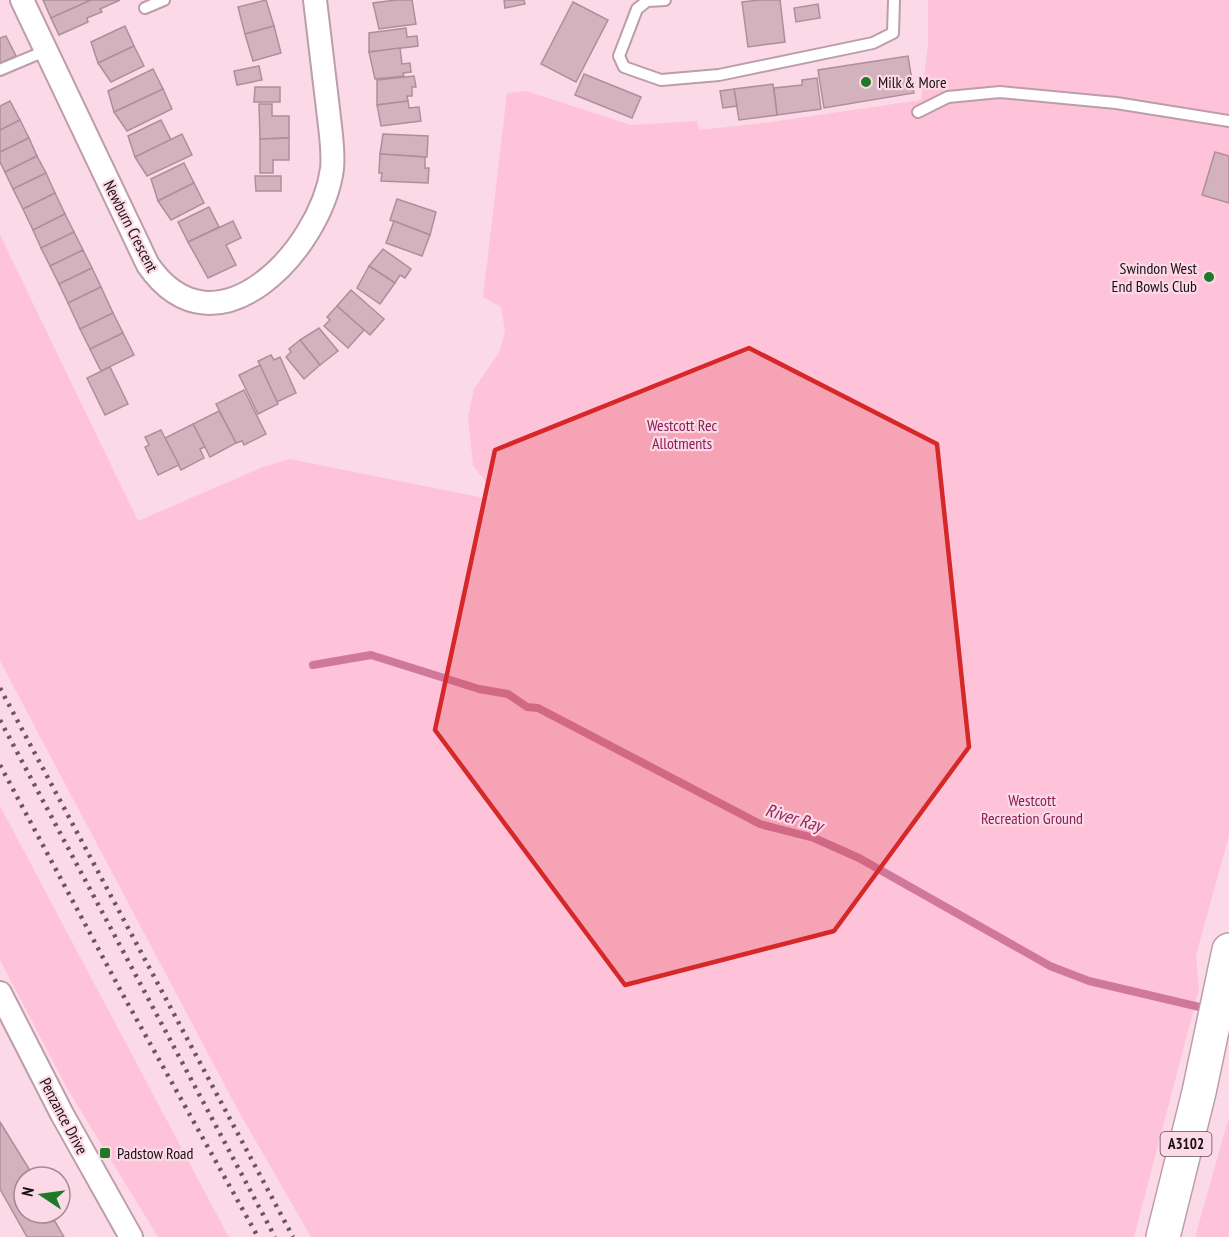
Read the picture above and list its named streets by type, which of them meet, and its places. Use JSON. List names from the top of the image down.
{
  "streets": {
    "main road": ["A3102"],
    "street": ["Newburn Crescent", "Penzance Drive"]
  },
  "water": ["River Ray"],
  "parks": ["Westcott Rec Allotments", "Westcott Recreation Ground"],
  "places": {
    "other": ["Milk & More", "Swindon West End Bowls Club"],
    "transit": ["Padstow Road"]
  },
  "north": "left"
}
